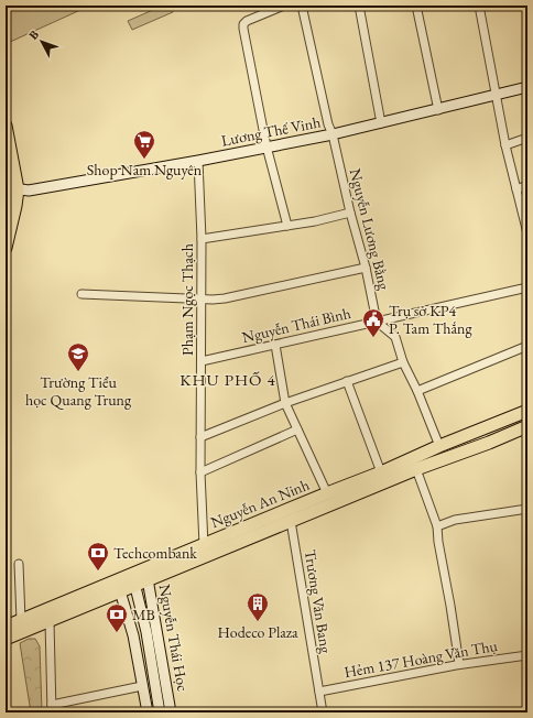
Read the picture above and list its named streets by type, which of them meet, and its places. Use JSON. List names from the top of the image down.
{
  "streets": {
    "main road": ["Nguyễn An Ninh"],
    "street": [
      "Lương Thế Vinh",
      "Nguyễn Lương Bằng",
      "Phạm Ngọc Thạch",
      "Nguyễn Thái Bình",
      "Trương Văn Bang",
      "Nguyễn Thái Học",
      "Hẻm 137 Hoàng Văn Thụ"
    ]
  },
  "crossings": [
    ["Lương Thế Vinh", "Nguyễn Lương Bằng"],
    ["Lương Thế Vinh", "Phạm Ngọc Thạch"],
    ["Nguyễn Lương Bằng", "Nguyễn Thái Bình"],
    ["Phạm Ngọc Thạch", "Nguyễn Thái Bình"],
    ["Phạm Ngọc Thạch", "Nguyễn An Ninh"],
    ["Nguyễn An Ninh", "Trương Văn Bang"],
    ["Nguyễn An Ninh", "Nguyễn Thái Học"],
    ["Trương Văn Bang", "Hẻm 137 Hoàng Văn Thụ"]
  ],
  "districts": ["KHU PHỐ 4"],
  "places": {
    "supermarket": ["Shop Nam Nguyên"],
    "public building": ["Trụ sở KP4 P. Tam Thắng"],
    "school or university": ["Trường Tiểu học Quang Trung"],
    "bank": ["Techcombank", "MB"],
    "building": ["Hodeco Plaza"]
  },
  "north": "top left"
}
